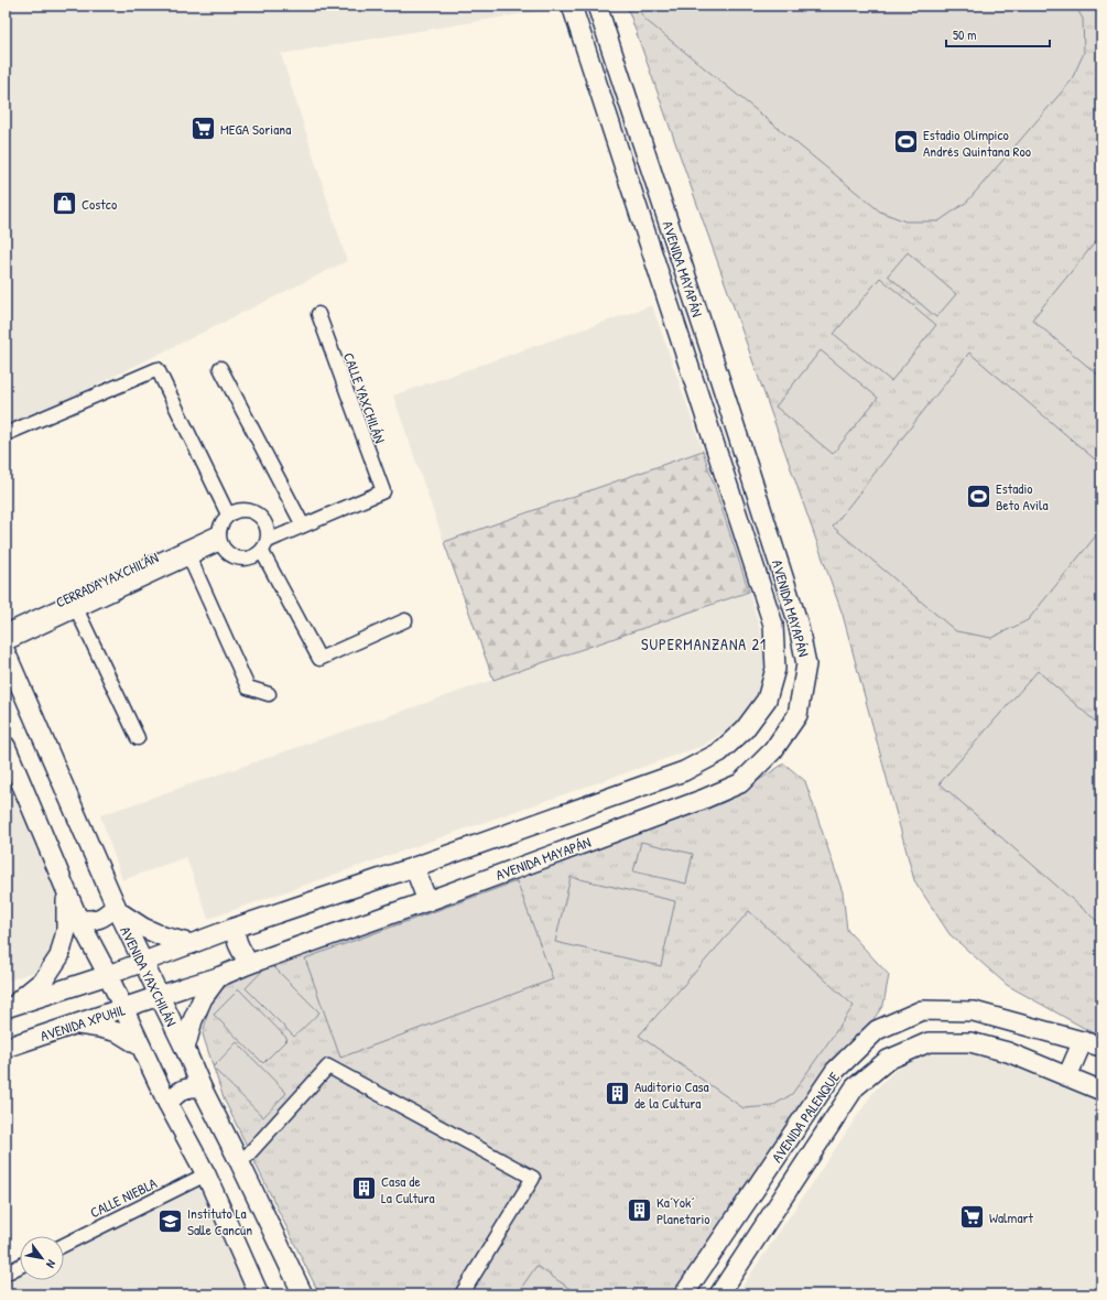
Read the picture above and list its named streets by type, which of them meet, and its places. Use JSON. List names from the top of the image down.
{
  "streets": {
    "street": [
      "AVENIDA MAYAPÁN",
      "CALLE YAXCHILÁN",
      "CERRADA YAXCHILÁN",
      "AVENIDA YAXCHILÁN",
      "AVENIDA XPUHIL",
      "AVENIDA PALENQUE",
      "CALLE NIEBLA"
    ]
  },
  "crossings": [
    ["AVENIDA MAYAPÁN", "AVENIDA YAXCHILÁN"],
    ["AVENIDA MAYAPÁN", "AVENIDA XPUHIL"],
    ["AVENIDA YAXCHILÁN", "AVENIDA XPUHIL"]
  ],
  "districts": ["SUPERMANZANA 21"],
  "places": {
    "supermarket": ["MEGA Soriana", "Walmart"],
    "sports": ["Estadio Olímpico Andrés Quintana Roo", "Estadio Beto Avila"],
    "shop": ["Costco"],
    "building": ["Auditorio Casa de la Cultura", "Casa de La Cultura", "Ka´Yok´ Planetario"],
    "school or university": ["Instituto La Salle Cancún"]
  },
  "scale_bar": "50 m",
  "north": "bottom right"
}
